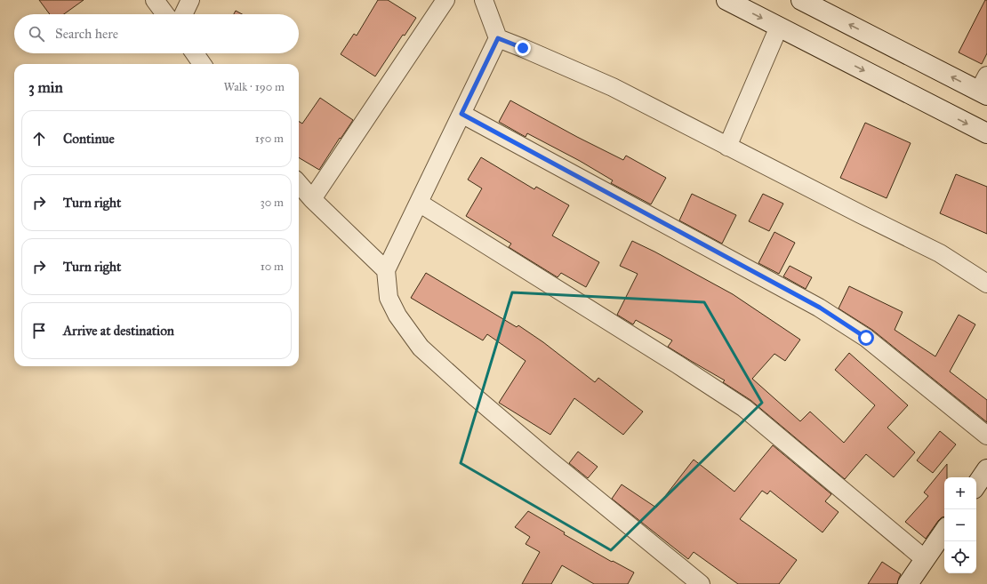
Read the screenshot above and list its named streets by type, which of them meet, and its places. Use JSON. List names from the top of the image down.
{
  "page": {
    "search": "Search here",
    "heading": ["3 min", "Walk · 190 m"],
    "list": [
      ["Continue", "150 m"],
      ["Turn right", "30 m"],
      ["Turn right", "10 m"],
      "Arrive at destination"
    ],
    "map_buttons": ["+", "−"]
  }
}
